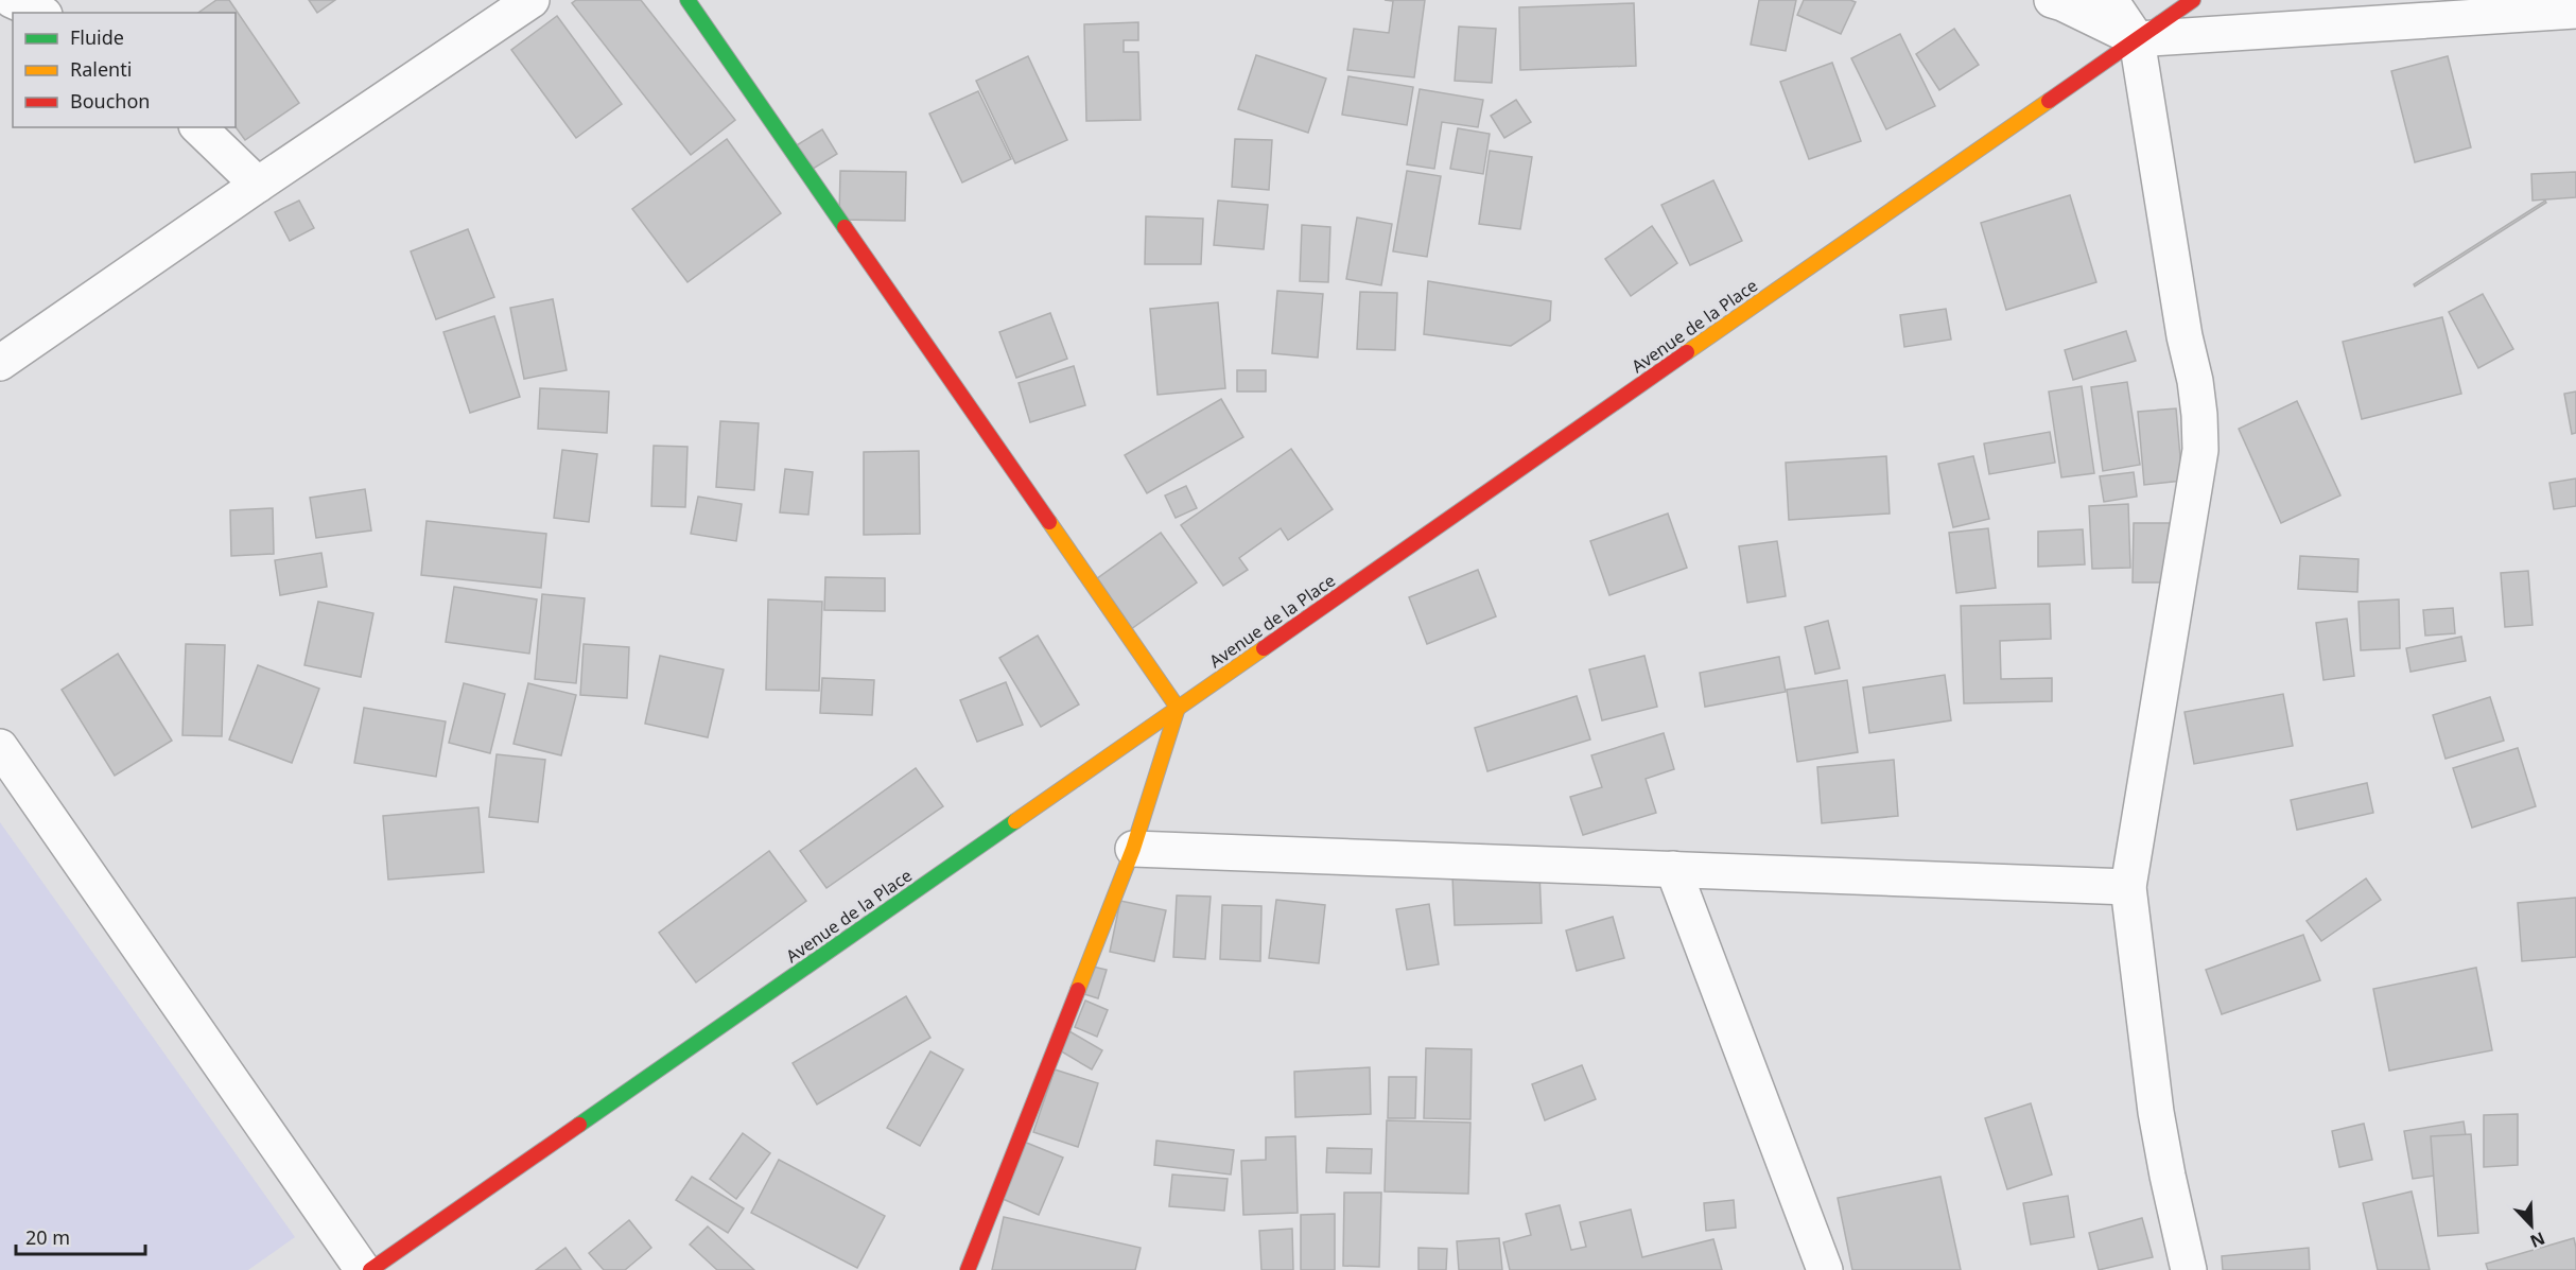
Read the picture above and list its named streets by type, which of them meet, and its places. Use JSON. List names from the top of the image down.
{
  "streets": {
    "street": ["Avenue de la Place"]
  },
  "legend": ["Fluide", "Ralenti", "Bouchon"],
  "scale_bar": "20 m",
  "north": "bottom right"
}
